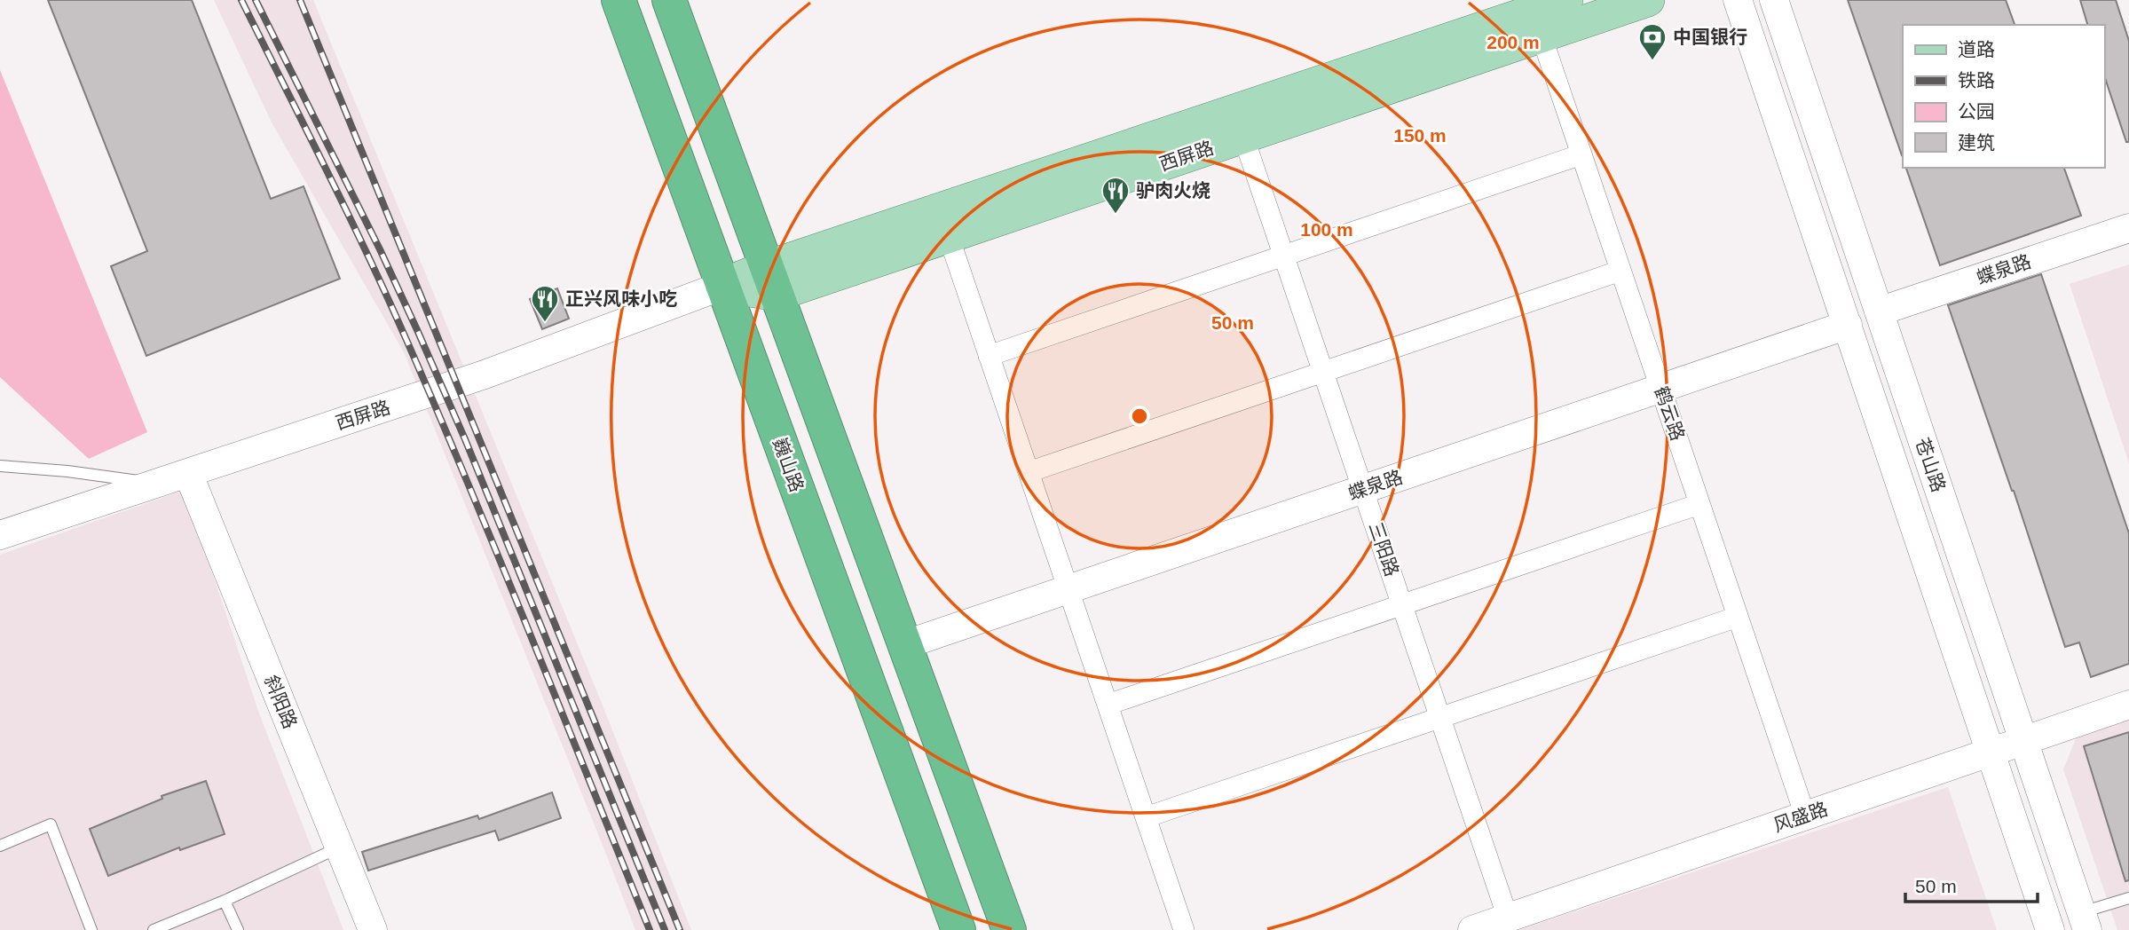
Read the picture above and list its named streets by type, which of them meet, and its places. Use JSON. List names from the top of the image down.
{
  "streets": {
    "highway": ["巍山路"],
    "main road": [
      "西屏路",
      "蝶泉路",
      "苍山路",
      "斜阳路",
      "风盛路"
    ],
    "street": ["鹤云路", "三阳路"]
  },
  "crossings": [
    ["西屏路", "鹤云路"],
    ["西屏路", "巍山路"],
    ["西屏路", "三阳路"],
    ["西屏路", "斜阳路"],
    ["蝶泉路", "鹤云路"],
    ["蝶泉路", "苍山路"],
    ["蝶泉路", "三阳路"],
    ["鹤云路", "风盛路"],
    ["苍山路", "风盛路"],
    ["三阳路", "风盛路"]
  ],
  "places": {
    "bank": ["中国银行"],
    "restaurant": ["驴肉火烧", "正兴风味小吃"]
  },
  "legend": [
    "道路",
    "铁路",
    "公园",
    "建筑"
  ],
  "scale_bar": "50 m",
  "rings": [
    "200 m",
    "150 m",
    "100 m",
    "50 m"
  ]
}
